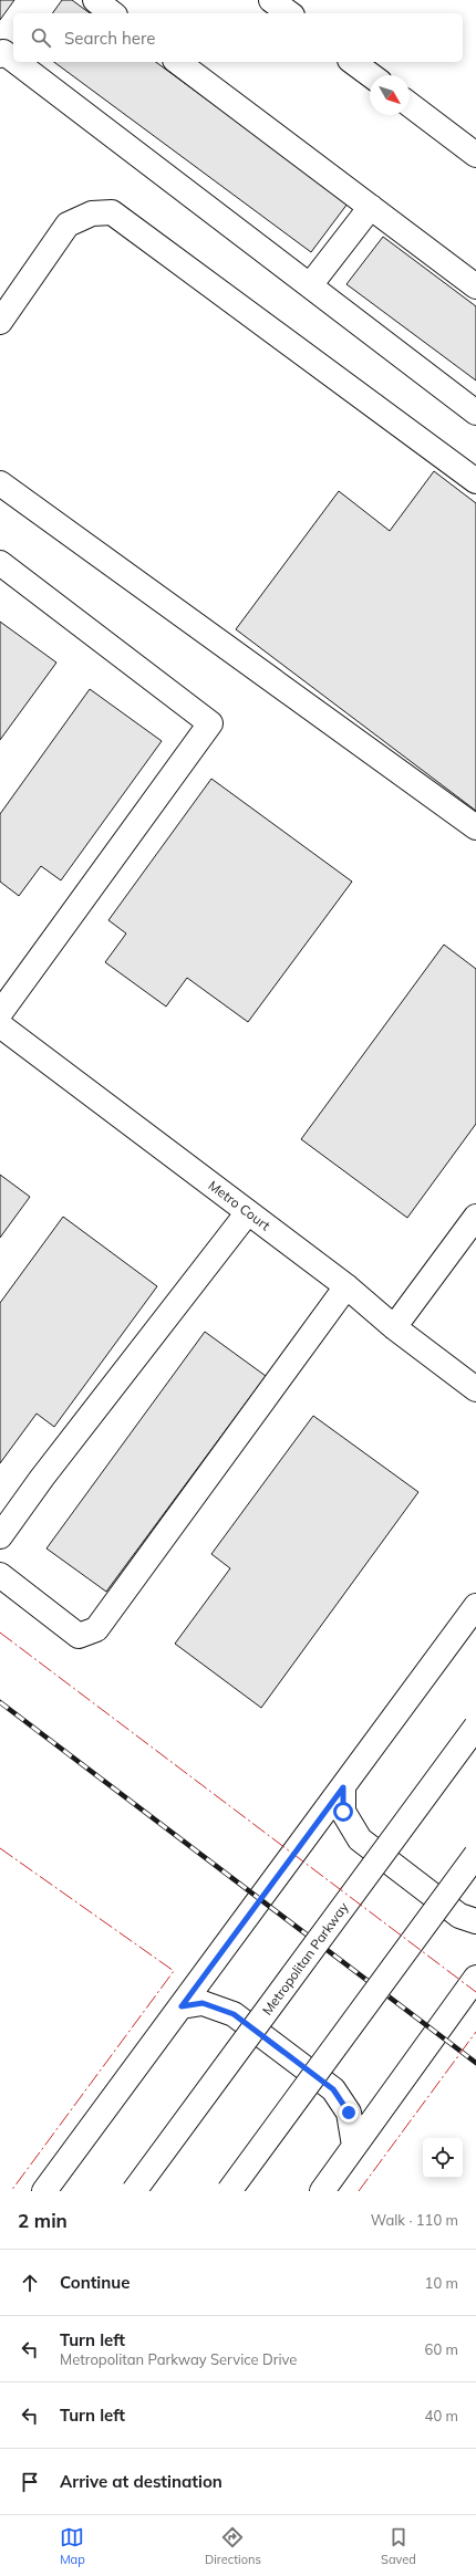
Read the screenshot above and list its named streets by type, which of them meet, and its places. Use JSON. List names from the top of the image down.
{
  "streets": {
    "street": ["Metro Court", "Metropolitan Parkway"]
  },
  "north": "bottom right",
  "page": {
    "search": "Search here",
    "heading": ["2 min", "Walk · 110 m"],
    "list": [
      ["Continue", "10 m"],
      ["Turn left", "Metropolitan Parkway Service Drive", "60 m"],
      ["Turn left", "40 m"],
      "Arrive at destination"
    ],
    "nav": ["Map", "Directions", "Saved"]
  }
}
